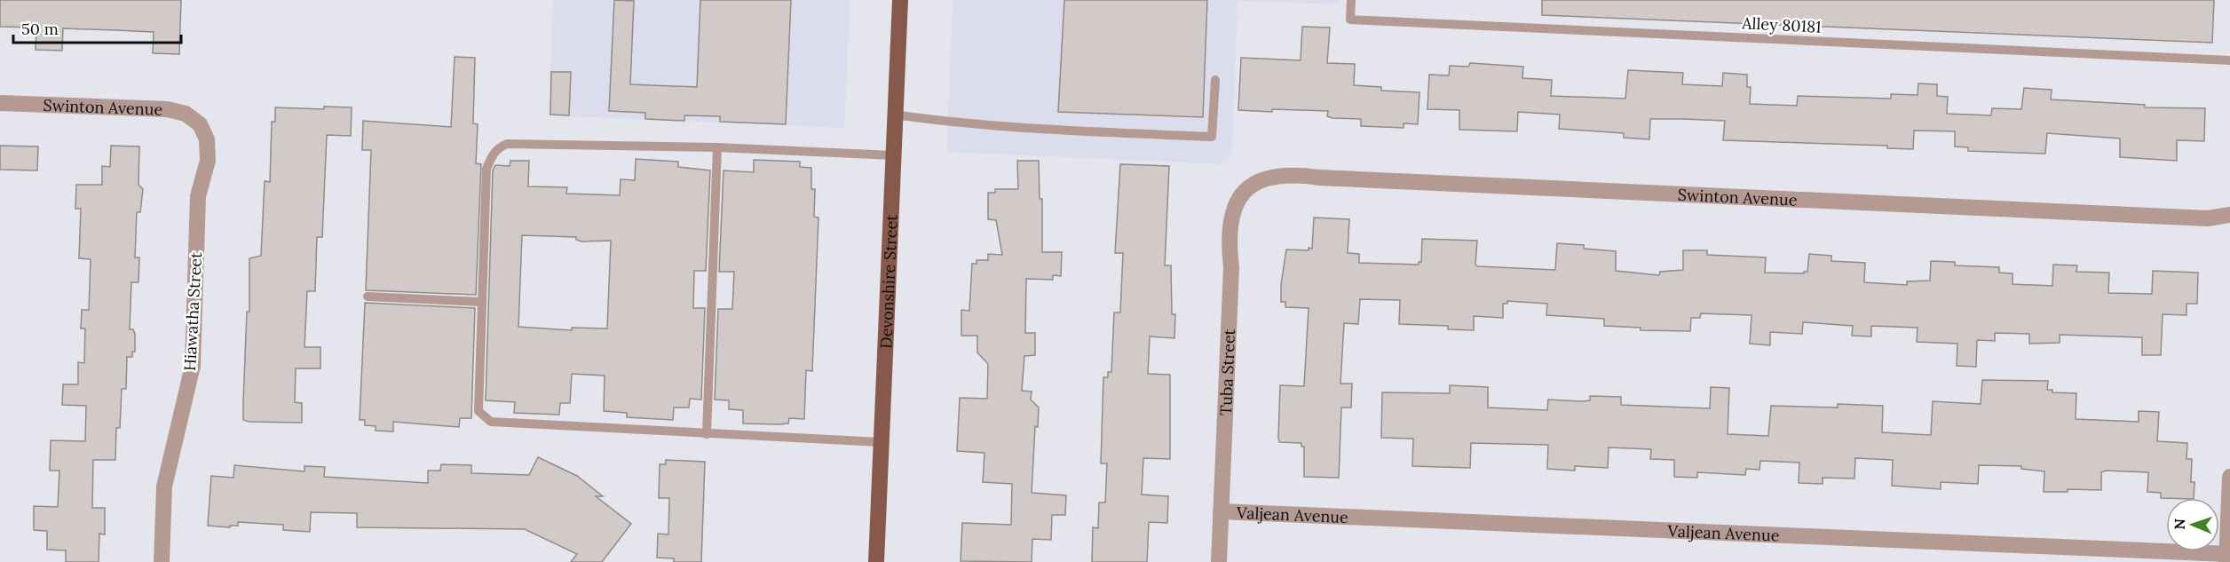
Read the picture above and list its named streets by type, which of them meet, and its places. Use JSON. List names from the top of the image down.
{
  "streets": {
    "main road": ["Devonshire Street"],
    "street": [
      "Swinton Avenue",
      "Hiawatha Street",
      "Tuba Street",
      "Valjean Avenue"
    ],
    "lane": ["Alley 80181"]
  },
  "crossings": [
    ["Swinton Avenue", "Hiawatha Street"],
    ["Swinton Avenue", "Tuba Street"],
    ["Tuba Street", "Valjean Avenue"]
  ],
  "scale_bar": "50 m",
  "north": "left"
}
